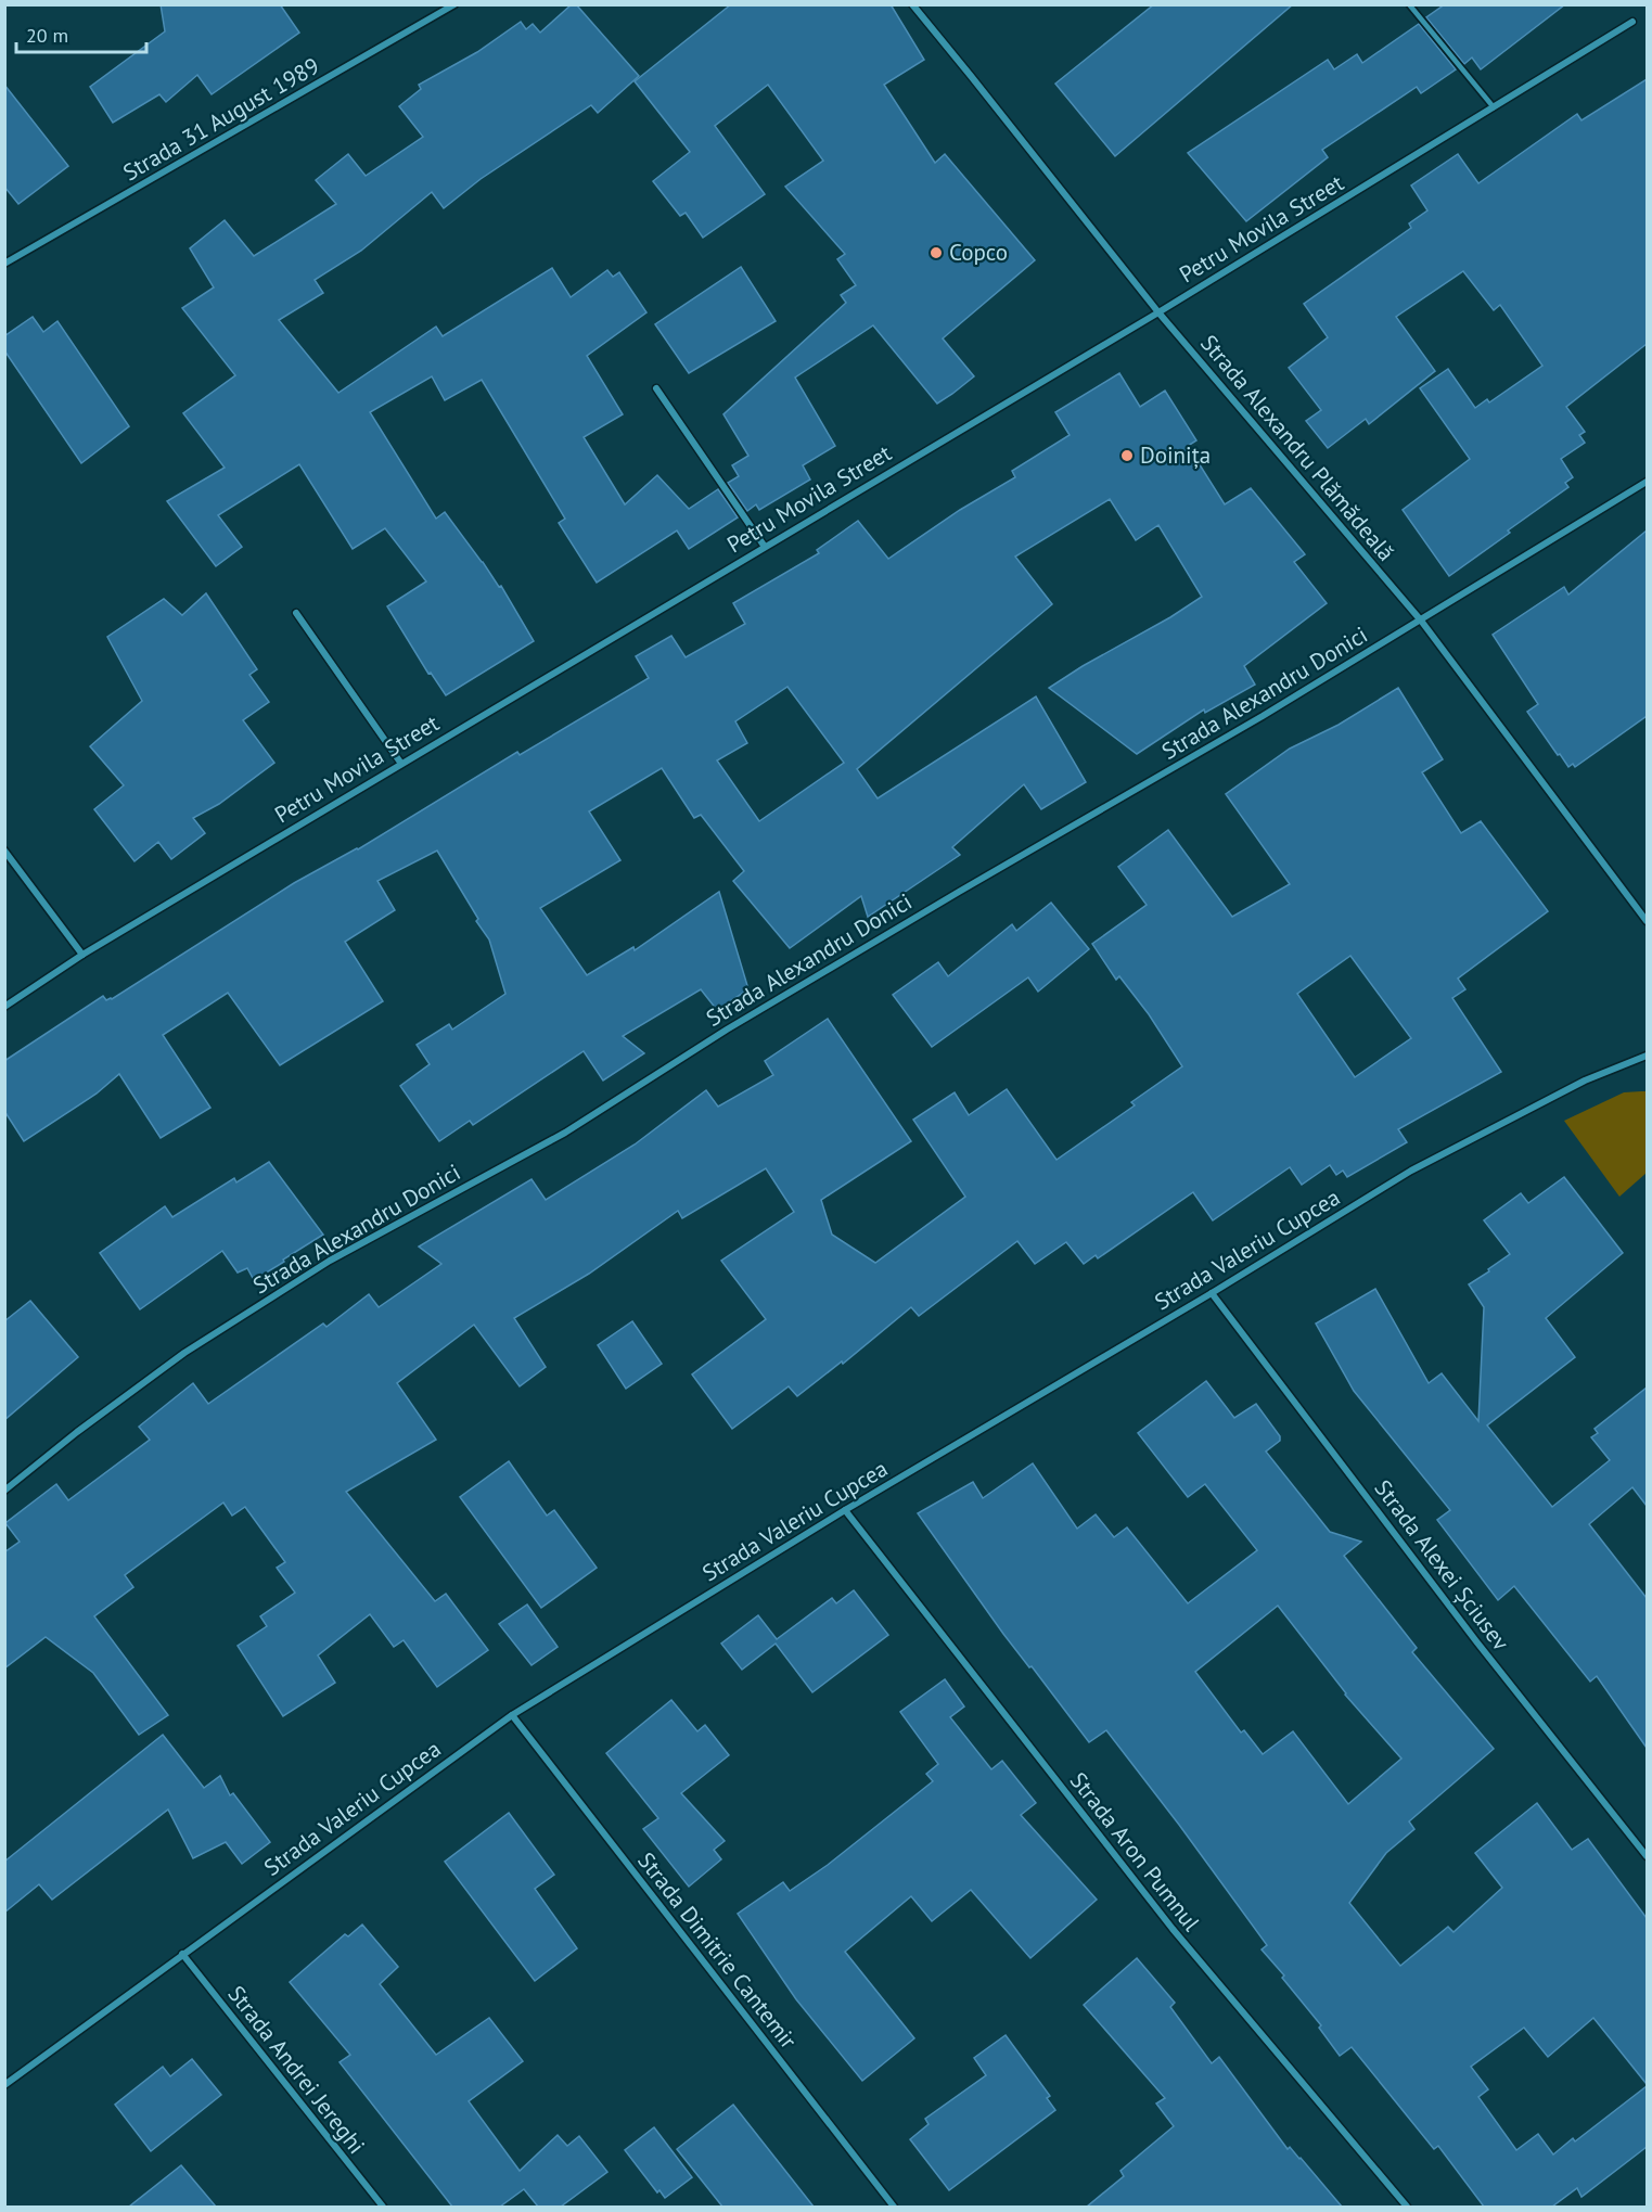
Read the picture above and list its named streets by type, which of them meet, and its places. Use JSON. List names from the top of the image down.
{
  "streets": {
    "street": [
      "Strada 31 August 1989",
      "Petru Movila Street",
      "Strada Alexandru Plămădeală",
      "Strada Alexandru Donici",
      "Strada Valeriu Cupcea",
      "Strada Alexei Șciusev",
      "Strada Aron Pumnul",
      "Strada Dimitrie Cantemir",
      "Strada Andrei Jereghi"
    ]
  },
  "crossings": [
    ["Petru Movila Street", "Strada Alexandru Plămădeală"],
    ["Strada Alexandru Plămădeală", "Strada Alexandru Donici"],
    ["Strada Valeriu Cupcea", "Strada Alexei Șciusev"],
    ["Strada Valeriu Cupcea", "Strada Aron Pumnul"],
    ["Strada Valeriu Cupcea", "Strada Dimitrie Cantemir"],
    ["Strada Valeriu Cupcea", "Strada Andrei Jereghi"]
  ],
  "places": ["Copco", "Doinița"],
  "scale_bar": "20 m"
}
